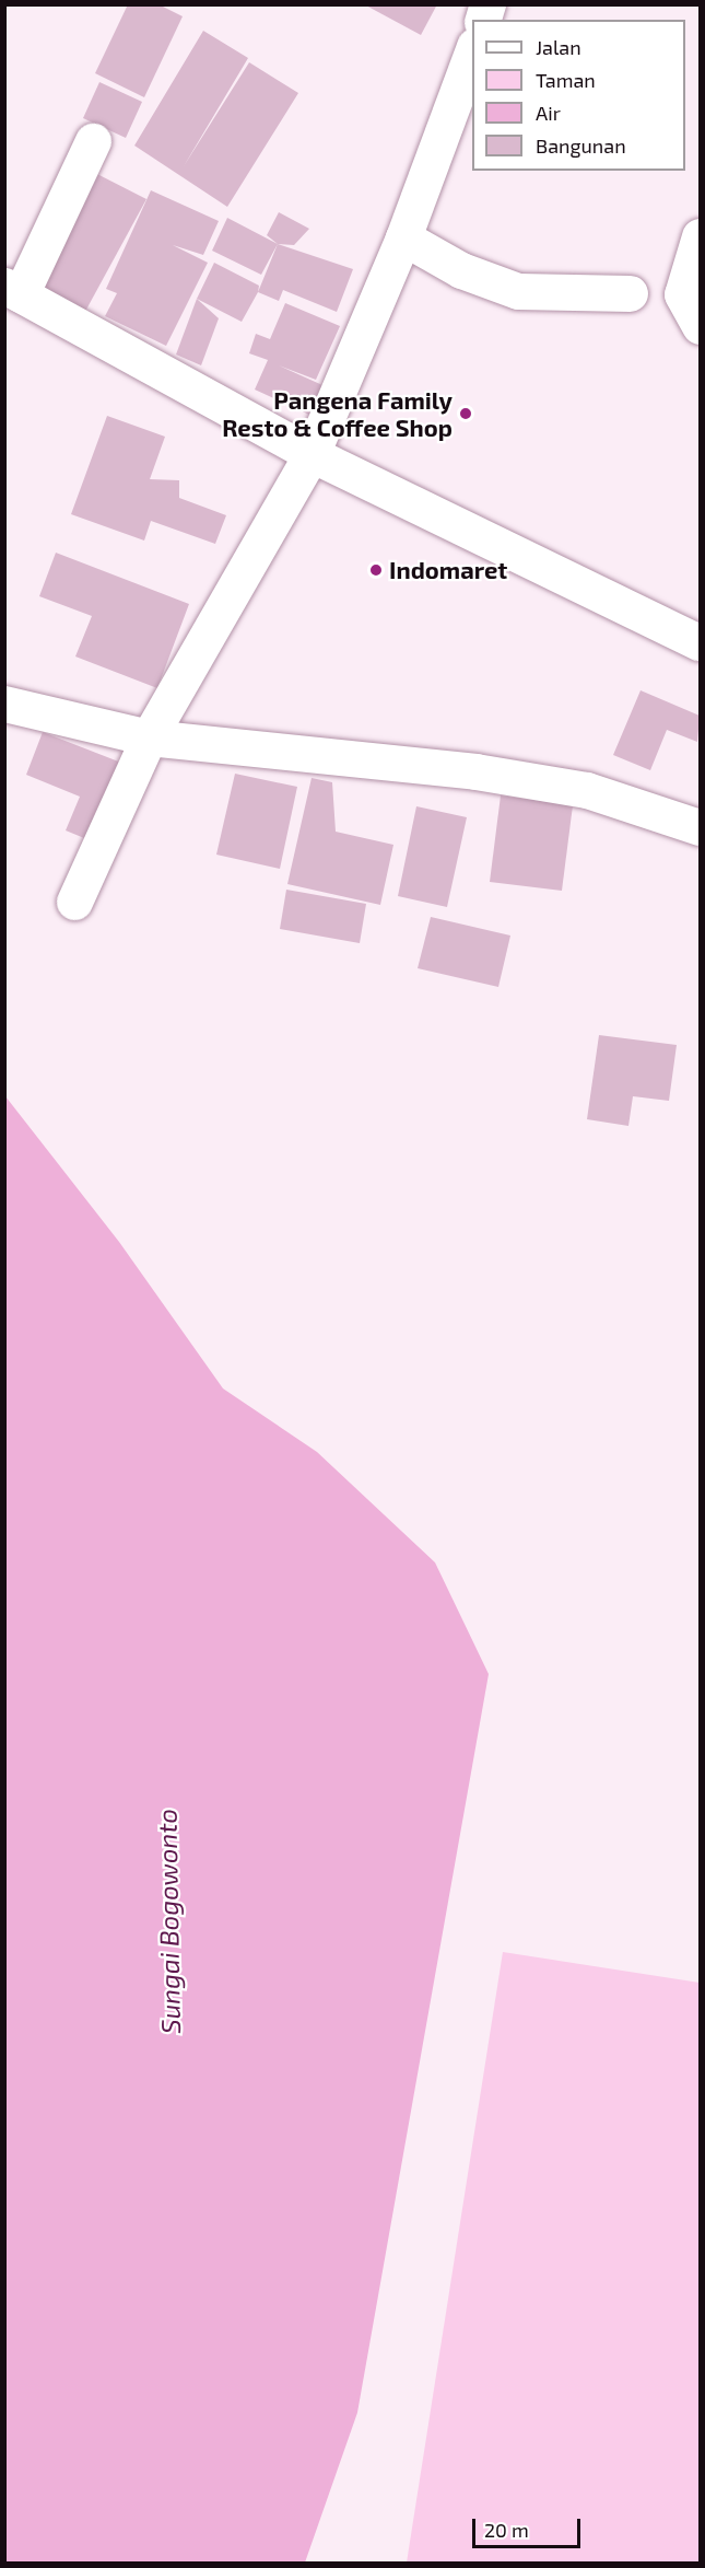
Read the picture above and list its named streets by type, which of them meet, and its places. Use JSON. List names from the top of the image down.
{
  "water": ["Sungai Bogowonto"],
  "places": ["Pangena Family Resto & Coffee Shop", "Indomaret"],
  "legend": [
    "Jalan",
    "Taman",
    "Air",
    "Bangunan"
  ],
  "scale_bar": "20 m"
}
